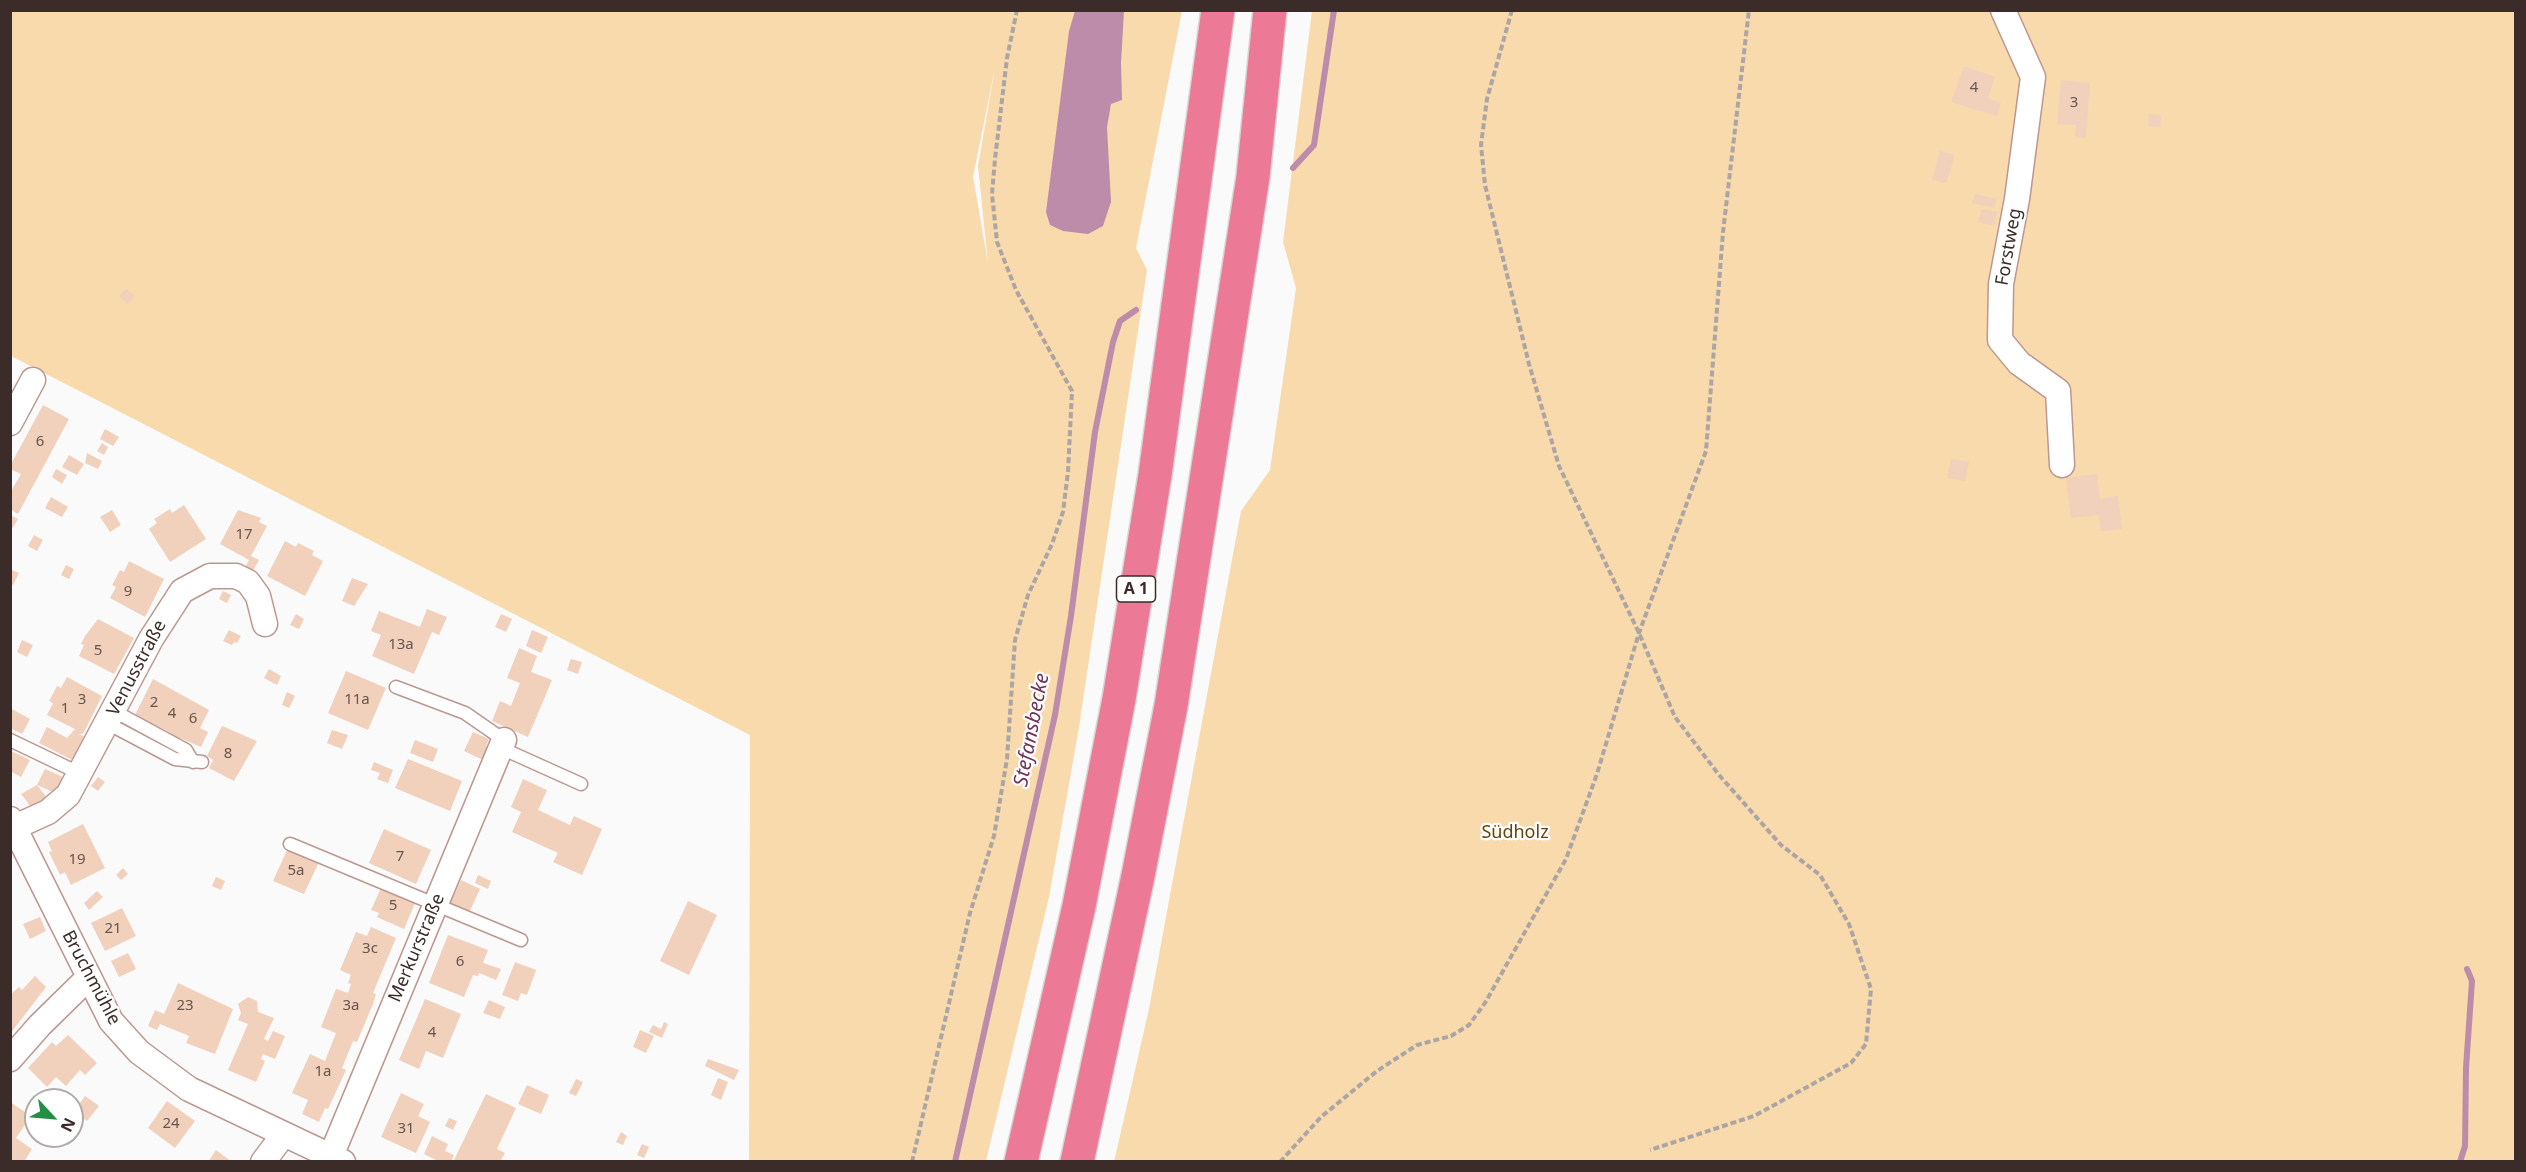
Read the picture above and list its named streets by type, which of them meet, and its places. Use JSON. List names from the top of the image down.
{
  "streets": {
    "highway": ["A 1"],
    "street": [
      "Forstweg",
      "Venusstraße",
      "Merkurstraße",
      "Bruchmühle"
    ]
  },
  "crossings": [
    ["Venusstraße", "Bruchmühle"],
    ["Merkurstraße", "Bruchmühle"]
  ],
  "water": ["Stefansbecke"],
  "parks": ["Südholz"],
  "house_numbers": [
    "4",
    "3",
    "6",
    "17",
    "9",
    "13a",
    "5",
    "3",
    "11a",
    "2",
    "1",
    "4",
    "6",
    "8",
    "7",
    "19",
    "5a",
    "5",
    "21",
    "3c",
    "6",
    "23",
    "3a",
    "4",
    "1a",
    "24",
    "31"
  ],
  "north": "bottom right"
}
